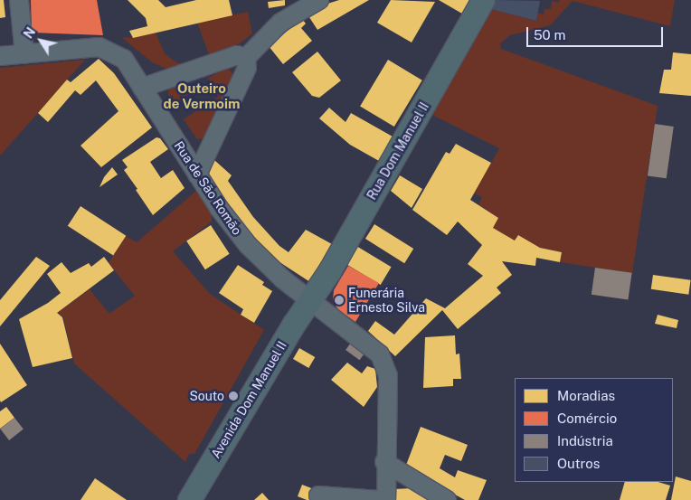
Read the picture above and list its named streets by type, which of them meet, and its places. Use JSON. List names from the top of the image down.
{
  "streets": {
    "main road": ["Rua Dom Manuel II", "Avenida Dom Manuel II"],
    "street": ["Rua de São Romão"]
  },
  "crossings": [
    ["Rua Dom Manuel II", "Rua de São Romão"],
    ["Rua Dom Manuel II", "Avenida Dom Manuel II"],
    ["Rua de São Romão", "Avenida Dom Manuel II"]
  ],
  "districts": ["Outeiro de Vermoim"],
  "places": ["Funerária Ernesto Silva", "Souto"],
  "legend": [
    "Moradias",
    "Comércio",
    "Indústria",
    "Outros"
  ],
  "scale_bar": "50 m",
  "north": "top left"
}
